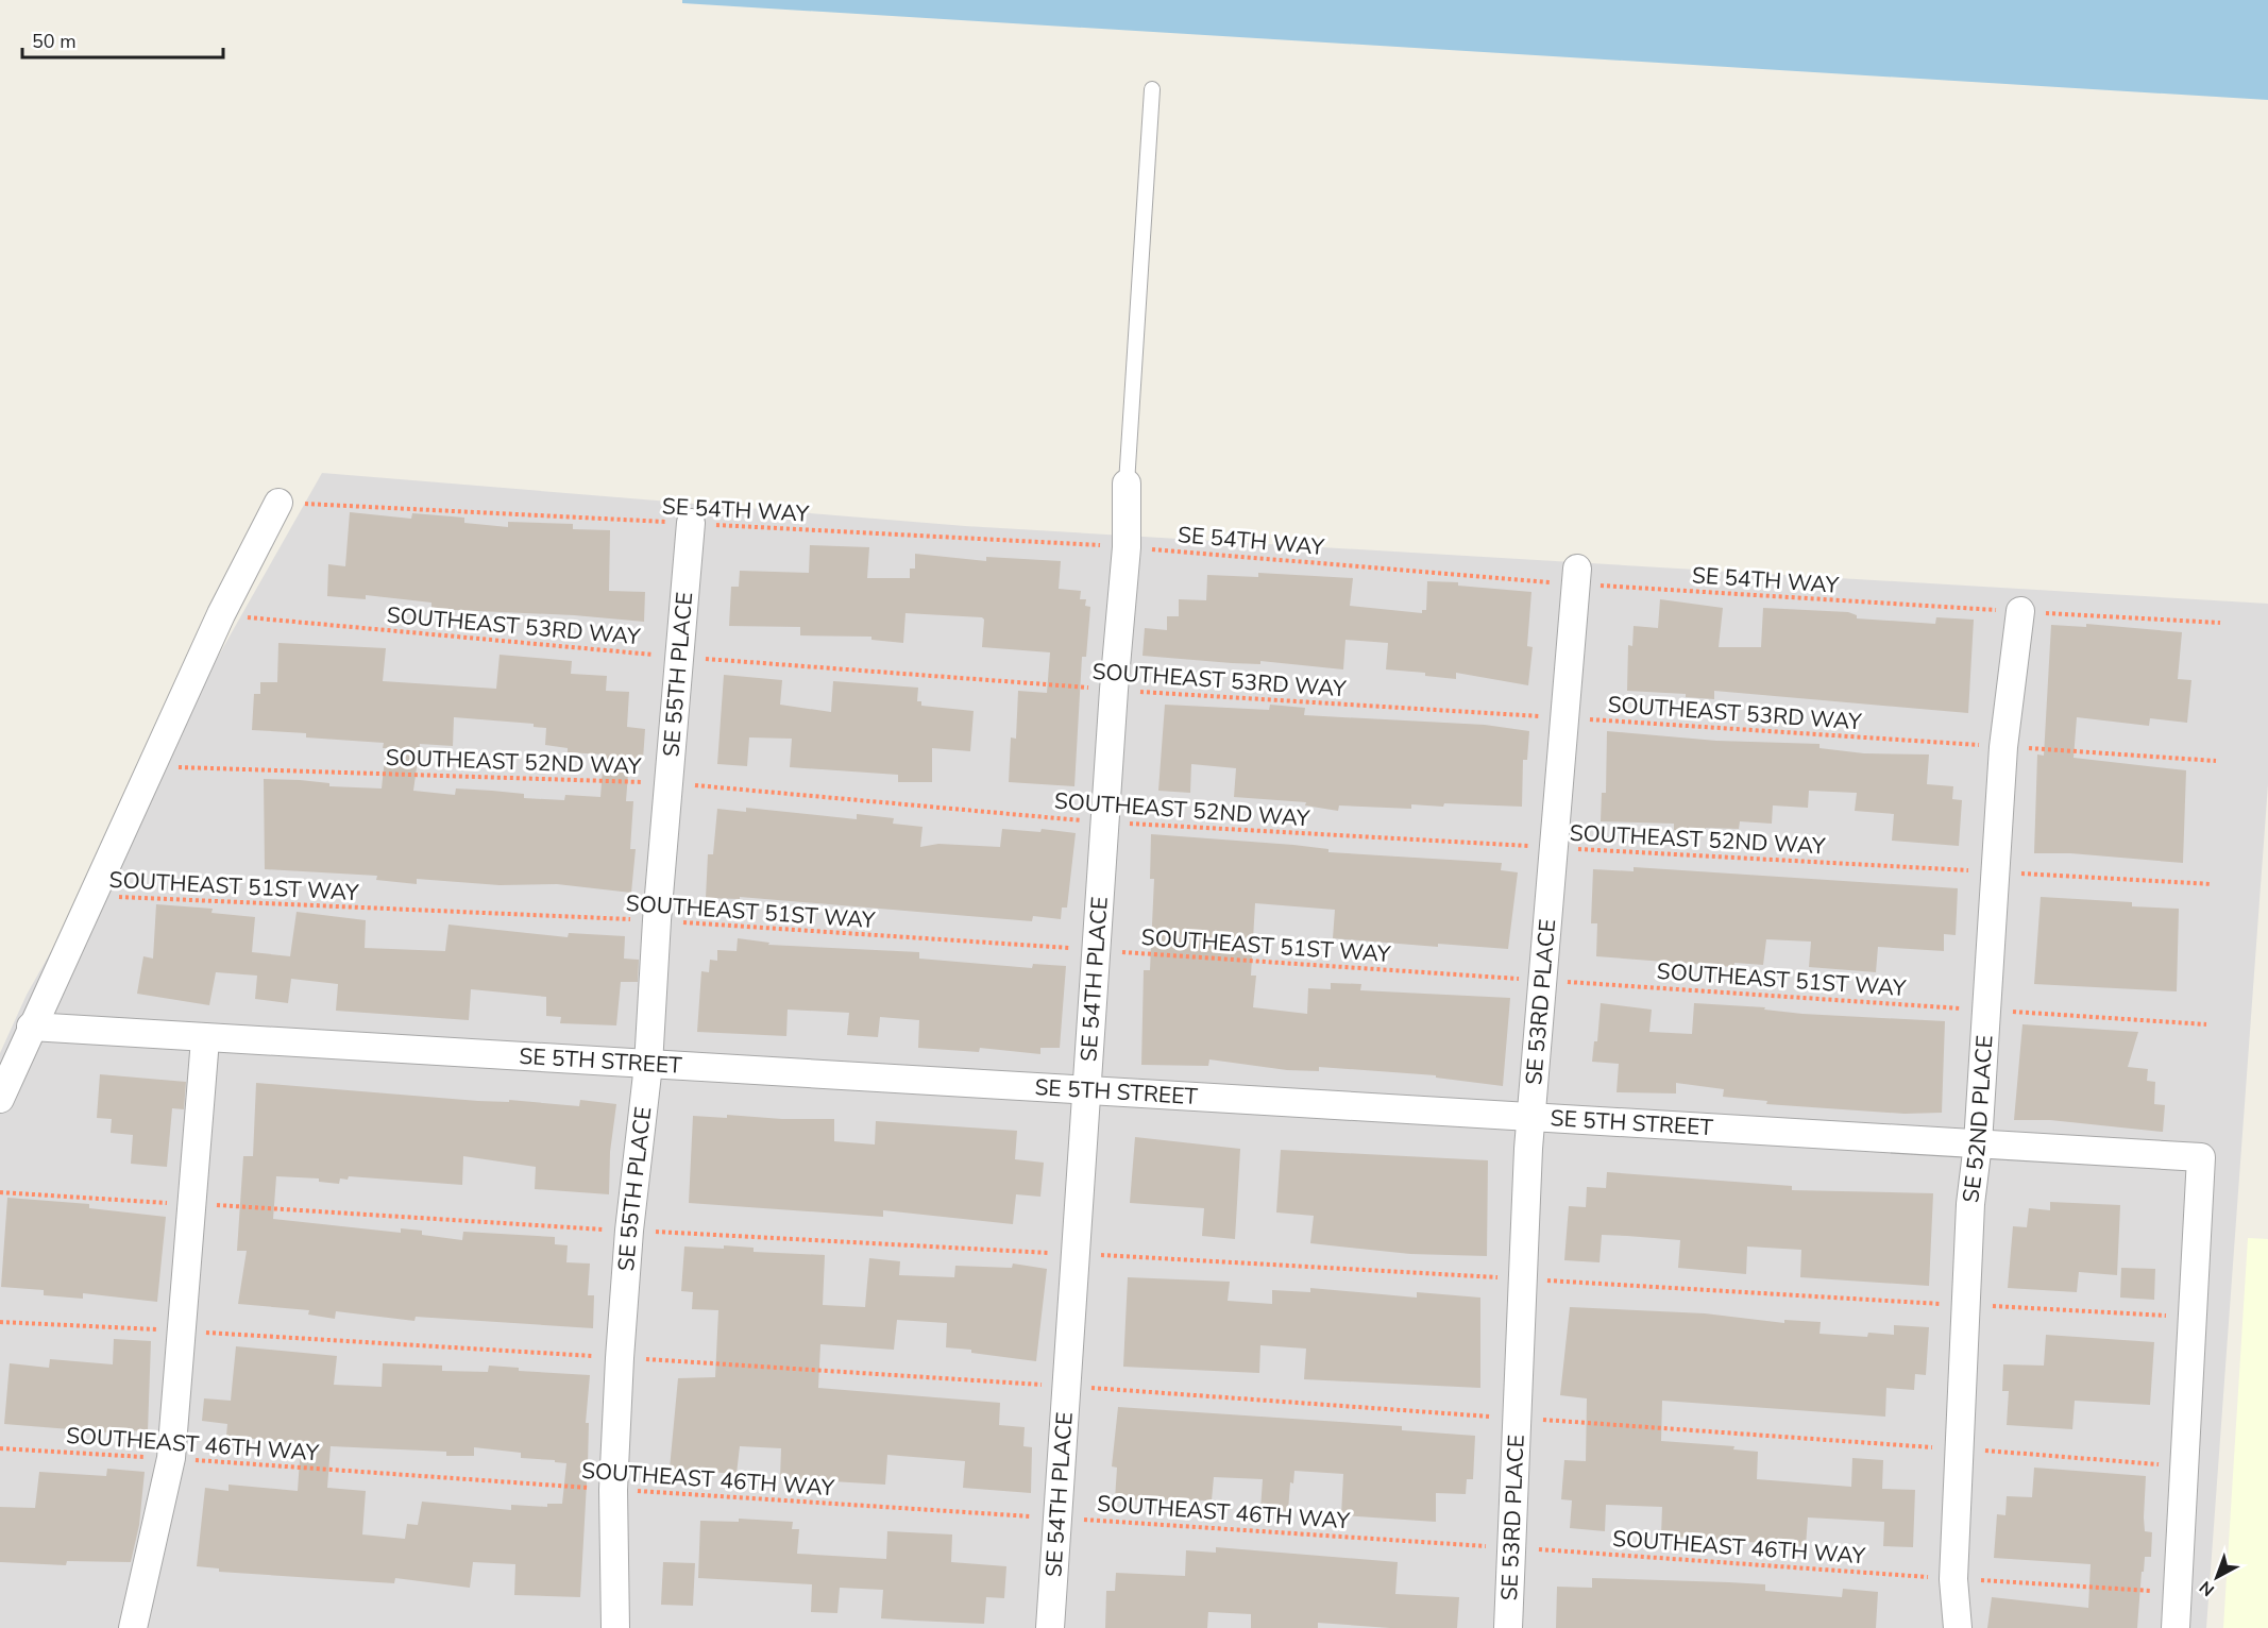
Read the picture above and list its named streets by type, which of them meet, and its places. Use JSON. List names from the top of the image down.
{
  "streets": {
    "street": [
      "SE 55TH PLACE",
      "SE 54TH PLACE",
      "SE 53RD PLACE",
      "SE 5TH STREET",
      "SE 52ND PLACE"
    ],
    "path": [
      "SE 54TH WAY",
      "SOUTHEAST 53RD WAY",
      "SOUTHEAST 52ND WAY",
      "SOUTHEAST 51ST WAY",
      "SOUTHEAST 46TH WAY"
    ]
  },
  "crossings": [
    ["SE 54TH WAY", "SE 55TH PLACE"],
    ["SE 54TH WAY", "SE 54TH PLACE"],
    ["SE 54TH WAY", "SE 53RD PLACE"],
    ["SE 54TH WAY", "SE 52ND PLACE"],
    ["SOUTHEAST 53RD WAY", "SE 55TH PLACE"],
    ["SOUTHEAST 53RD WAY", "SE 54TH PLACE"],
    ["SOUTHEAST 53RD WAY", "SE 53RD PLACE"],
    ["SOUTHEAST 53RD WAY", "SE 52ND PLACE"],
    ["SE 55TH PLACE", "SOUTHEAST 52ND WAY"],
    ["SE 55TH PLACE", "SOUTHEAST 51ST WAY"],
    ["SE 55TH PLACE", "SE 5TH STREET"],
    ["SE 55TH PLACE", "SOUTHEAST 46TH WAY"],
    ["SOUTHEAST 52ND WAY", "SE 54TH PLACE"],
    ["SOUTHEAST 52ND WAY", "SE 53RD PLACE"],
    ["SOUTHEAST 52ND WAY", "SE 52ND PLACE"],
    ["SOUTHEAST 51ST WAY", "SE 54TH PLACE"],
    ["SOUTHEAST 51ST WAY", "SE 53RD PLACE"],
    ["SOUTHEAST 51ST WAY", "SE 52ND PLACE"],
    ["SE 54TH PLACE", "SE 5TH STREET"],
    ["SE 54TH PLACE", "SOUTHEAST 46TH WAY"],
    ["SE 53RD PLACE", "SE 5TH STREET"],
    ["SE 53RD PLACE", "SOUTHEAST 46TH WAY"],
    ["SE 5TH STREET", "SE 52ND PLACE"],
    ["SE 5TH STREET", "SOUTHEAST 46TH WAY"],
    ["SE 52ND PLACE", "SOUTHEAST 46TH WAY"]
  ],
  "scale_bar": "50 m",
  "north": "bottom left"
}
